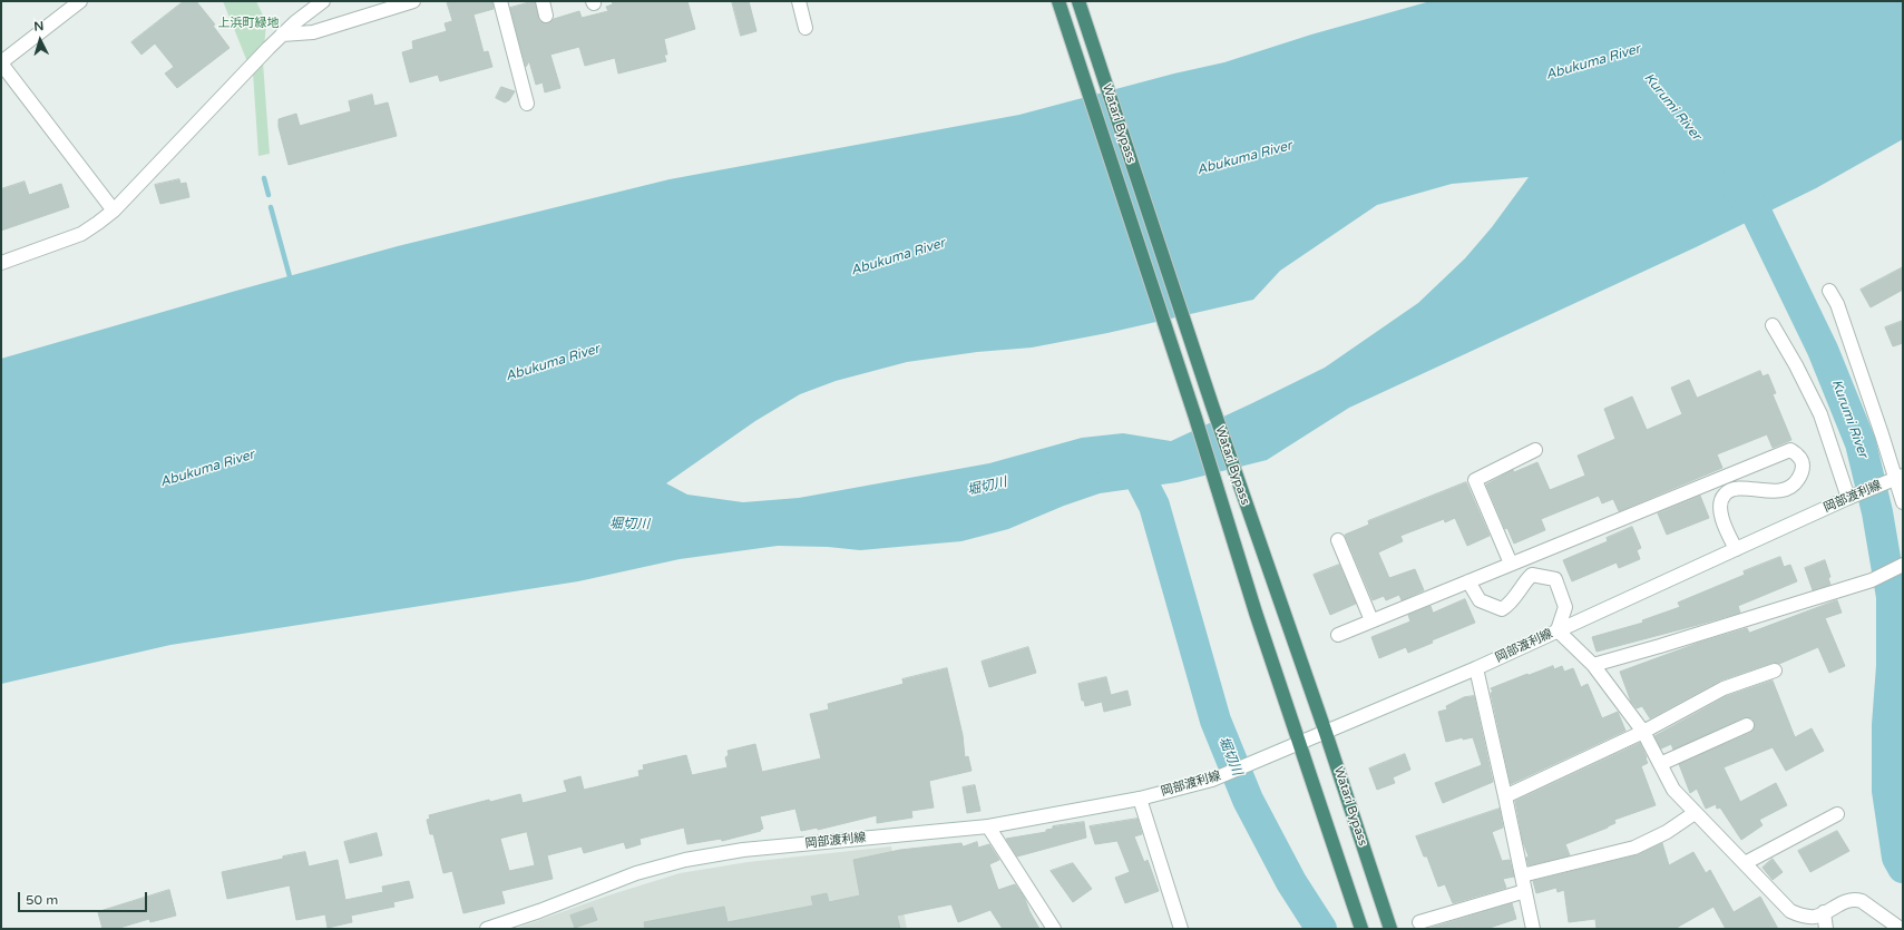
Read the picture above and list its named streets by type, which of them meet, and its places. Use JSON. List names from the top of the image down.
{
  "streets": {
    "highway": ["Watari Bypass"],
    "street": ["岡部渡利線"]
  },
  "crossings": [
    ["Watari Bypass", "岡部渡利線"]
  ],
  "water": ["Abukuma River", "Kurumi River", "堀切川"],
  "parks": ["上浜町緑地"],
  "scale_bar": "50 m",
  "north": "top"
}
